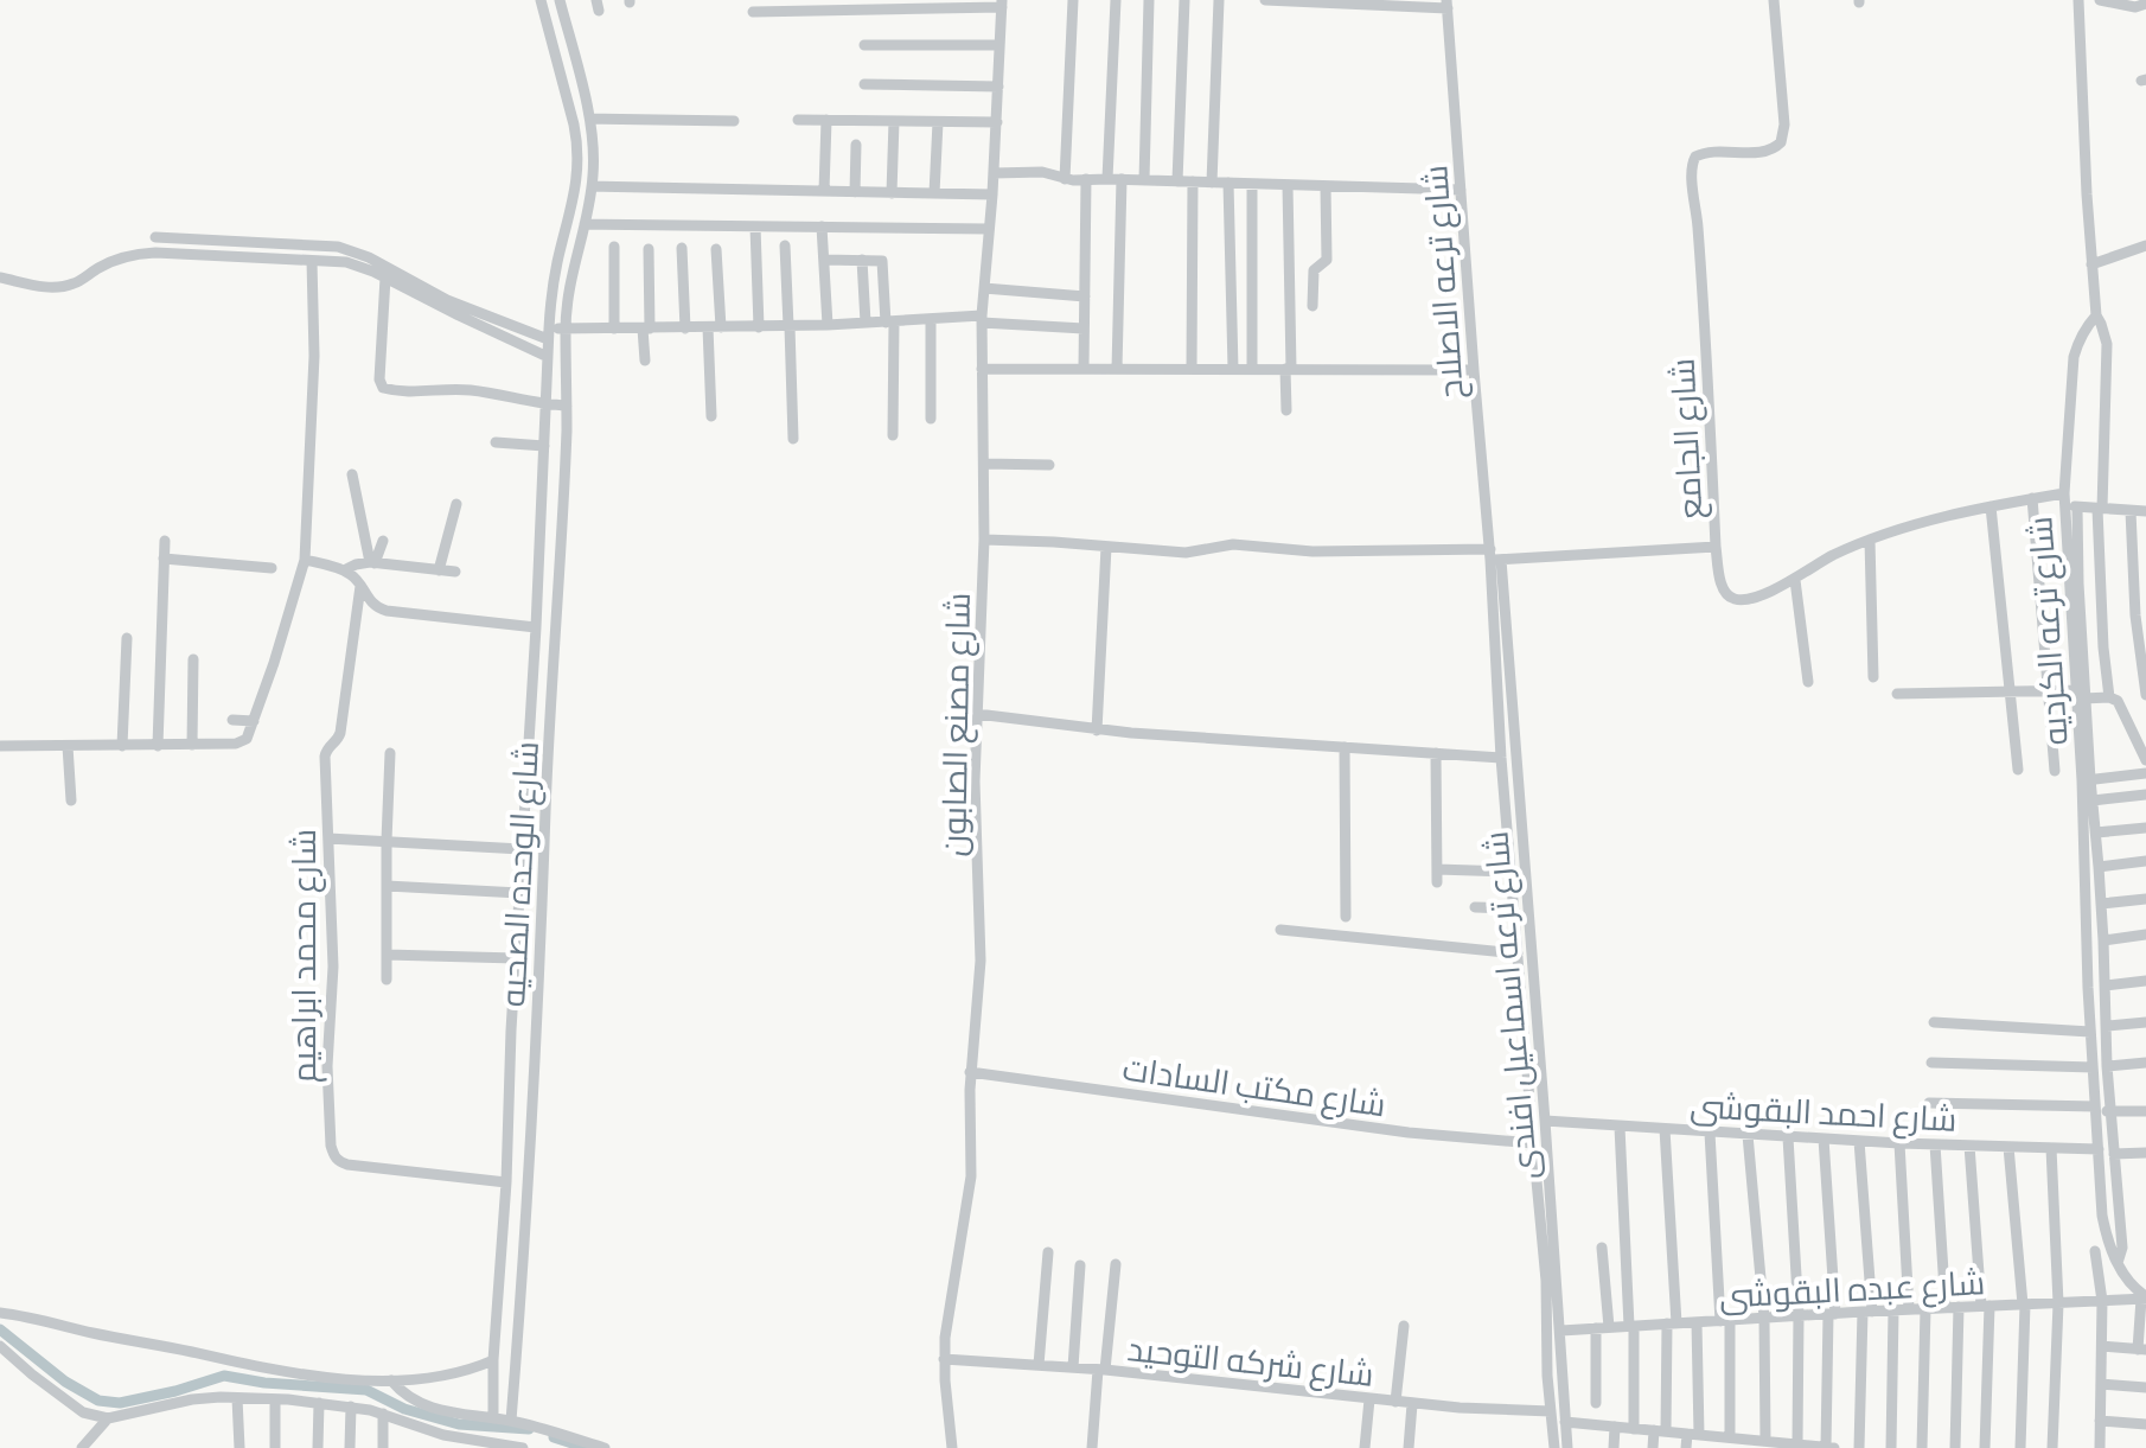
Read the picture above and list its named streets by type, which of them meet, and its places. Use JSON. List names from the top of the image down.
{
  "streets": {
    "street": [
      "شارع ترعه الاصلاح",
      "شارع الجامع",
      "شارع ترعه الكرديه",
      "شارع مصنع الصابون",
      "شارع الوحده الصحيه",
      "شارع محمد ابراهيم",
      "شارع ترعه اسماعيل افندى",
      "شارع مكتب السادات",
      "شارع احمد البقوشى",
      "شارع عبده البقوشى",
      "شارع شركه التوحيد"
    ]
  },
  "crossings": [
    ["شارع ترعه الاصلاح", "شارع ترعه اسماعيل افندى"],
    ["شارع الجامع", "شارع ترعه الكرديه"],
    ["شارع ترعه الكرديه", "شارع احمد البقوشى"],
    ["شارع ترعه الكرديه", "شارع عبده البقوشى"],
    ["شارع مصنع الصابون", "شارع مكتب السادات"],
    ["شارع مصنع الصابون", "شارع شركه التوحيد"],
    ["شارع الوحده الصحيه", "شارع محمد ابراهيم"],
    ["شارع ترعه اسماعيل افندى", "شارع مكتب السادات"],
    ["شارع ترعه اسماعيل افندى", "شارع احمد البقوشى"],
    ["شارع ترعه اسماعيل افندى", "شارع عبده البقوشى"],
    ["شارع ترعه اسماعيل افندى", "شارع شركه التوحيد"]
  ]
}
